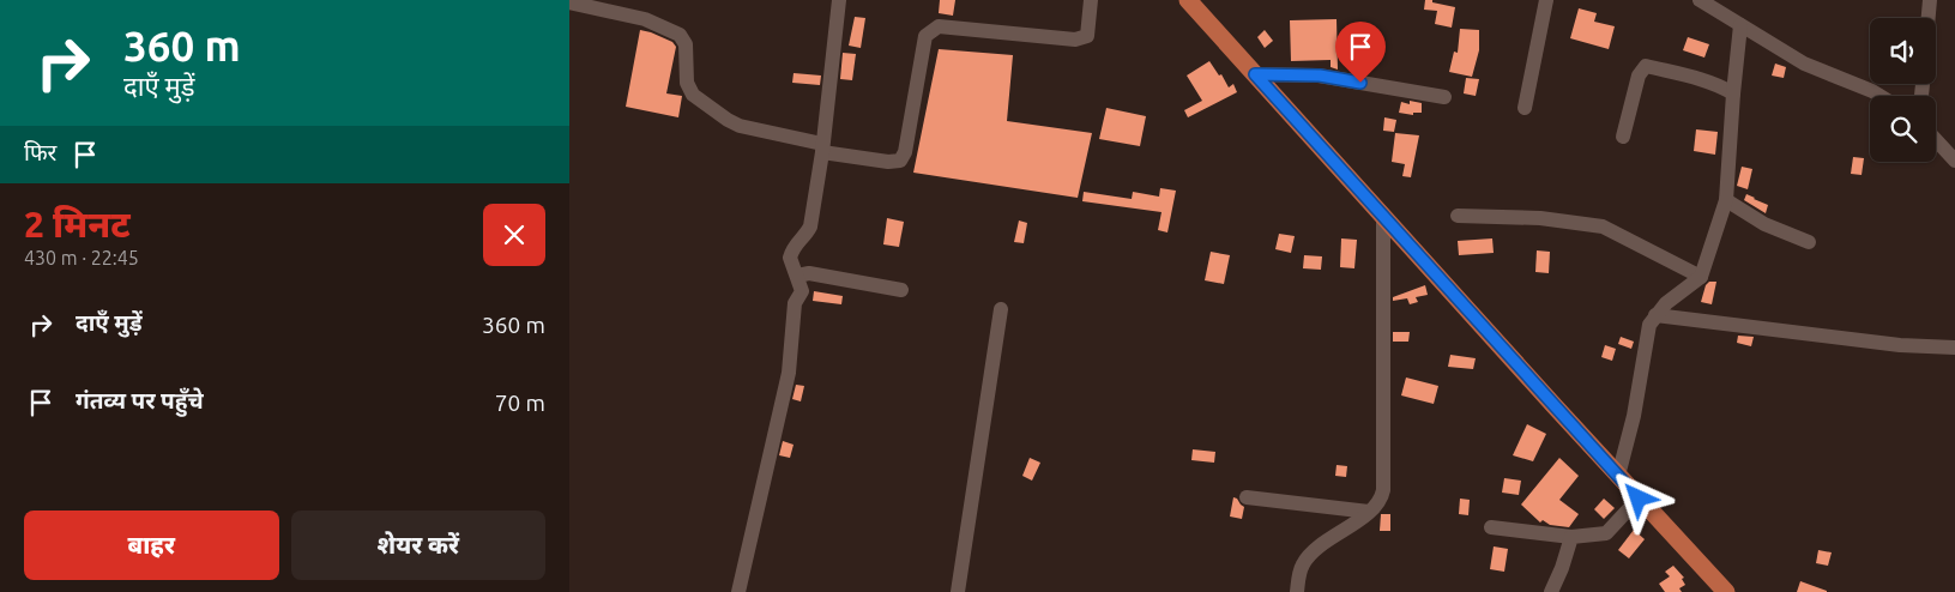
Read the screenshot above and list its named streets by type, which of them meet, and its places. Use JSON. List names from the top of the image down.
{
  "page": {
    "turn": ["360 m", "दाएँ मुड़ें"],
    "then": "फिर",
    "heading": ["2 मिनट", "430 m · 22:45"],
    "list": [
      {
        "name": "दाएँ मुड़ें",
        "value": "360 m"
      },
      {
        "name": "गंतव्य पर पहुँचे",
        "value": "70 m"
      }
    ],
    "buttons": ["बाहर", "शेयर करें"]
  }
}
